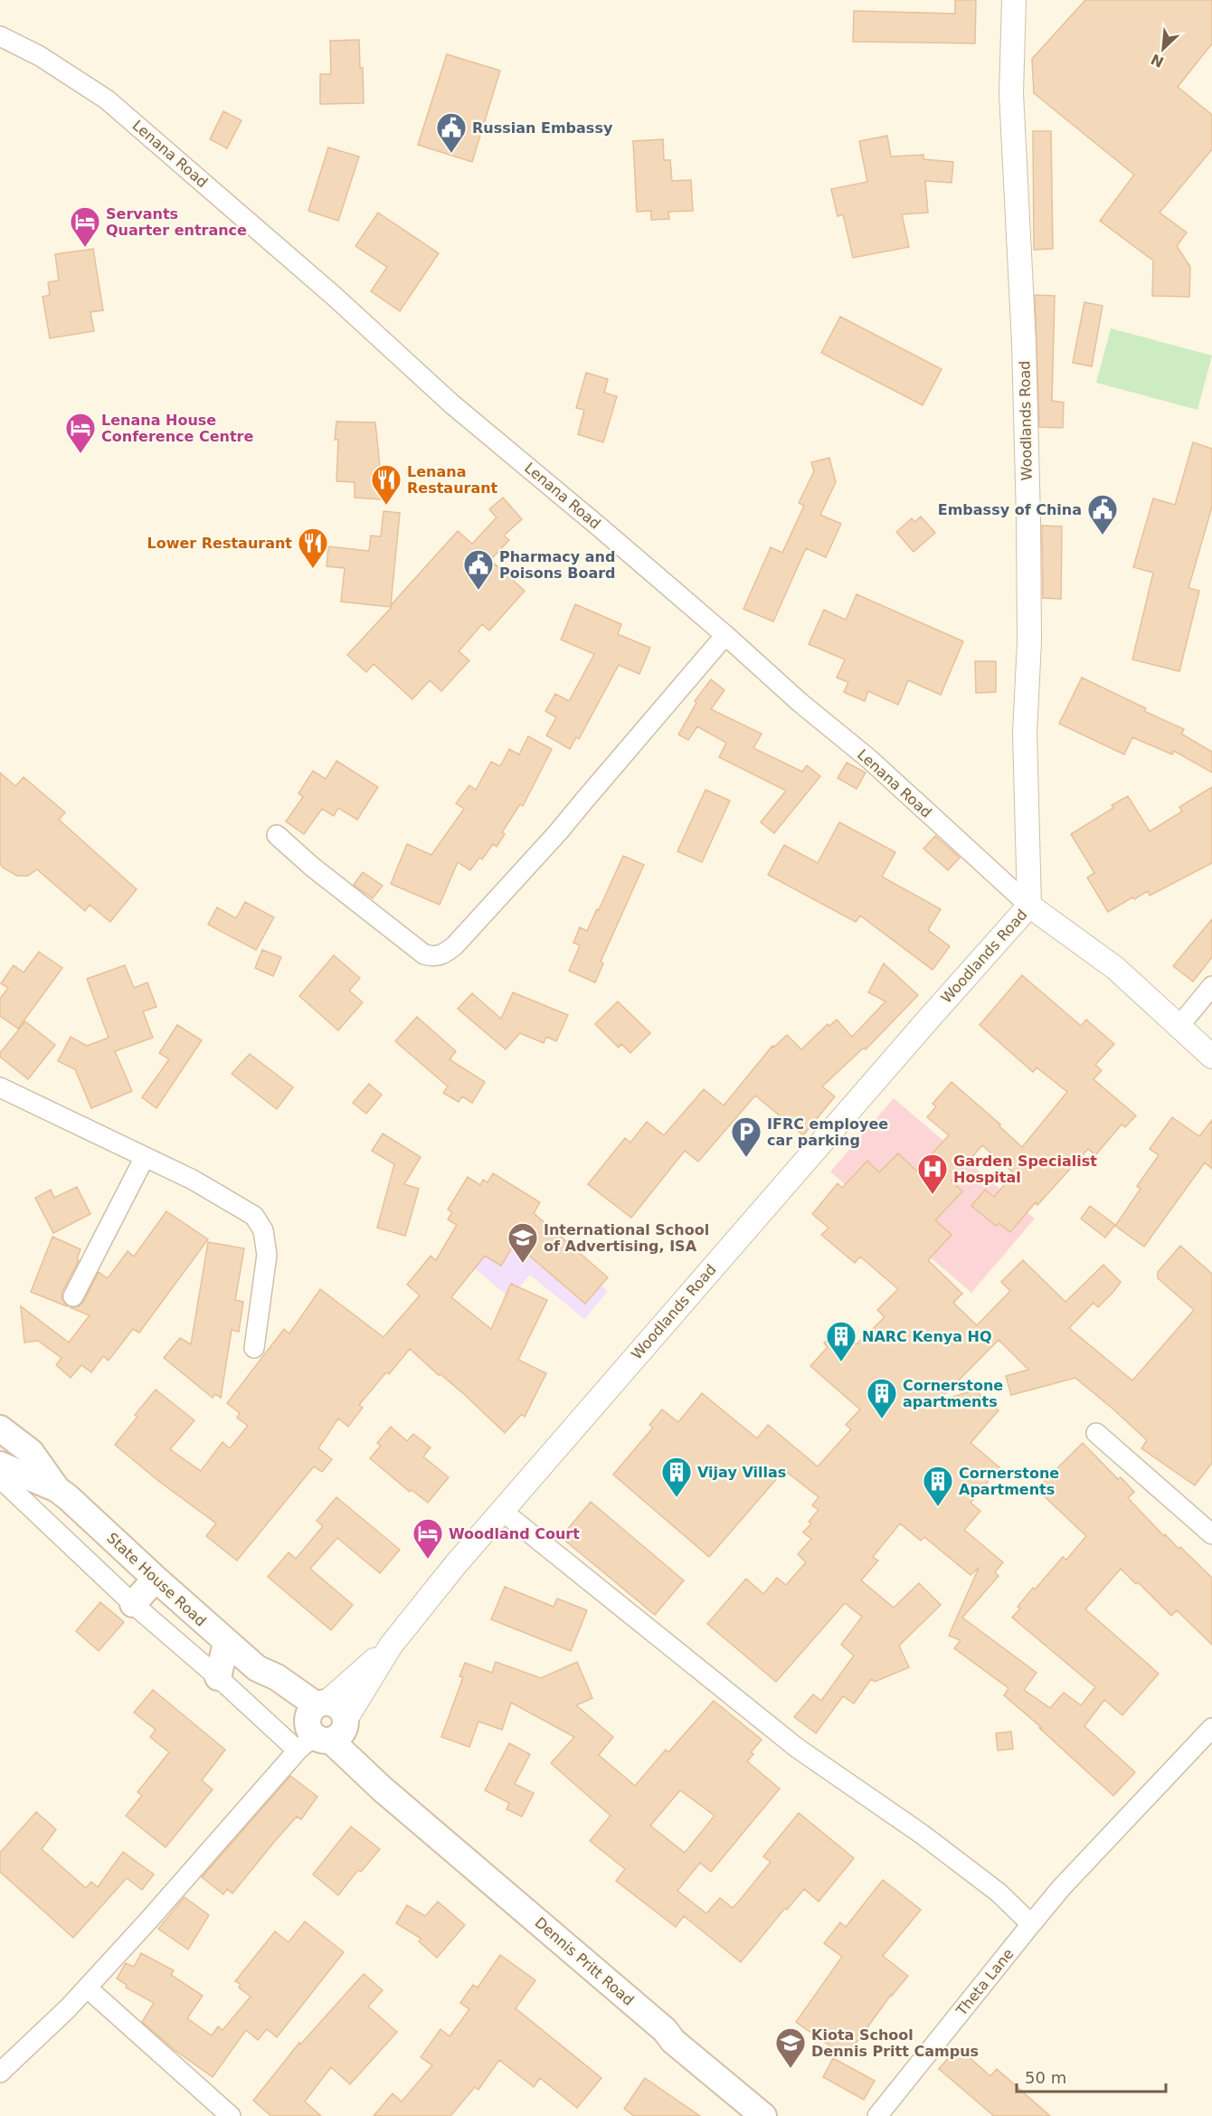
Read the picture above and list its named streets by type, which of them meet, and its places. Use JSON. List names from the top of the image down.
{
  "streets": {
    "main road": ["State House Road", "Dennis Pritt Road"],
    "street": ["Lenana Road", "Woodlands Road", "Theta Lane"]
  },
  "crossings": [
    ["Lenana Road", "Woodlands Road"],
    ["Woodlands Road", "State House Road"],
    ["Woodlands Road", "Dennis Pritt Road"],
    ["State House Road", "Dennis Pritt Road"]
  ],
  "places": {
    "public building": ["Russian Embassy", "Embassy of China", "Pharmacy and Poisons Board"],
    "hotel": ["Servants Quarter entrance", "Lenana House Conference Centre", "Woodland Court"],
    "restaurant": ["Lenana Restaurant", "Lower Restaurant"],
    "parking": ["IFRC employee car parking"],
    "hospital": ["Garden Specialist Hospital"],
    "school or university": ["International School of Advertising, ISA", "Kiota School Dennis Pritt Campus"],
    "building": [
      "NARC Kenya HQ",
      "Cornerstone apartments",
      "Vijay Villas",
      "Cornerstone Apartments"
    ]
  },
  "scale_bar": "50 m",
  "north": "bottom left"
}
